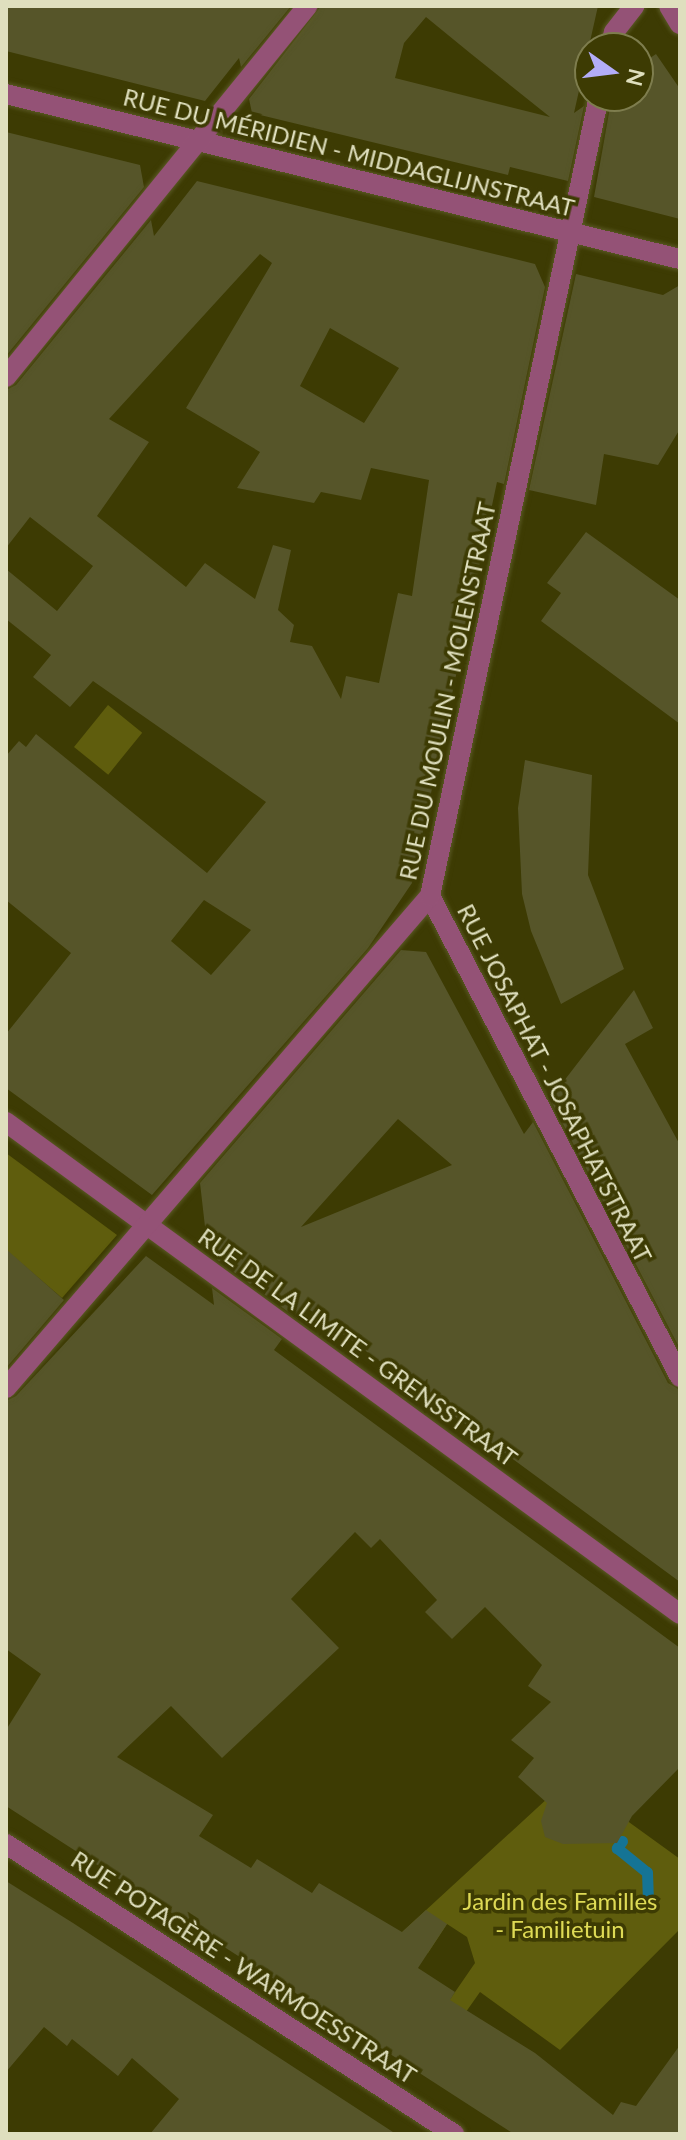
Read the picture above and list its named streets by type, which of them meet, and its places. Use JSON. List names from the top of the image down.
{
  "streets": {
    "street": [
      "RUE DU MÉRIDIEN - MIDDAGLIJNSTRAAT",
      "RUE DU MOULIN - MOLENSTRAAT",
      "RUE JOSAPHAT - JOSAPHATSTRAAT",
      "RUE DE LA LIMITE - GRENSSTRAAT",
      "RUE POTAGÈRE - WARMOESSTRAAT"
    ]
  },
  "crossings": [
    ["RUE DU MÉRIDIEN - MIDDAGLIJNSTRAAT", "RUE DU MOULIN - MOLENSTRAAT"],
    ["RUE DU MOULIN - MOLENSTRAAT", "RUE JOSAPHAT - JOSAPHATSTRAAT"],
    ["RUE DU MOULIN - MOLENSTRAAT", "RUE DE LA LIMITE - GRENSSTRAAT"]
  ],
  "parks": ["Jardin des Familles - Familietuin"],
  "north": "right"
}
